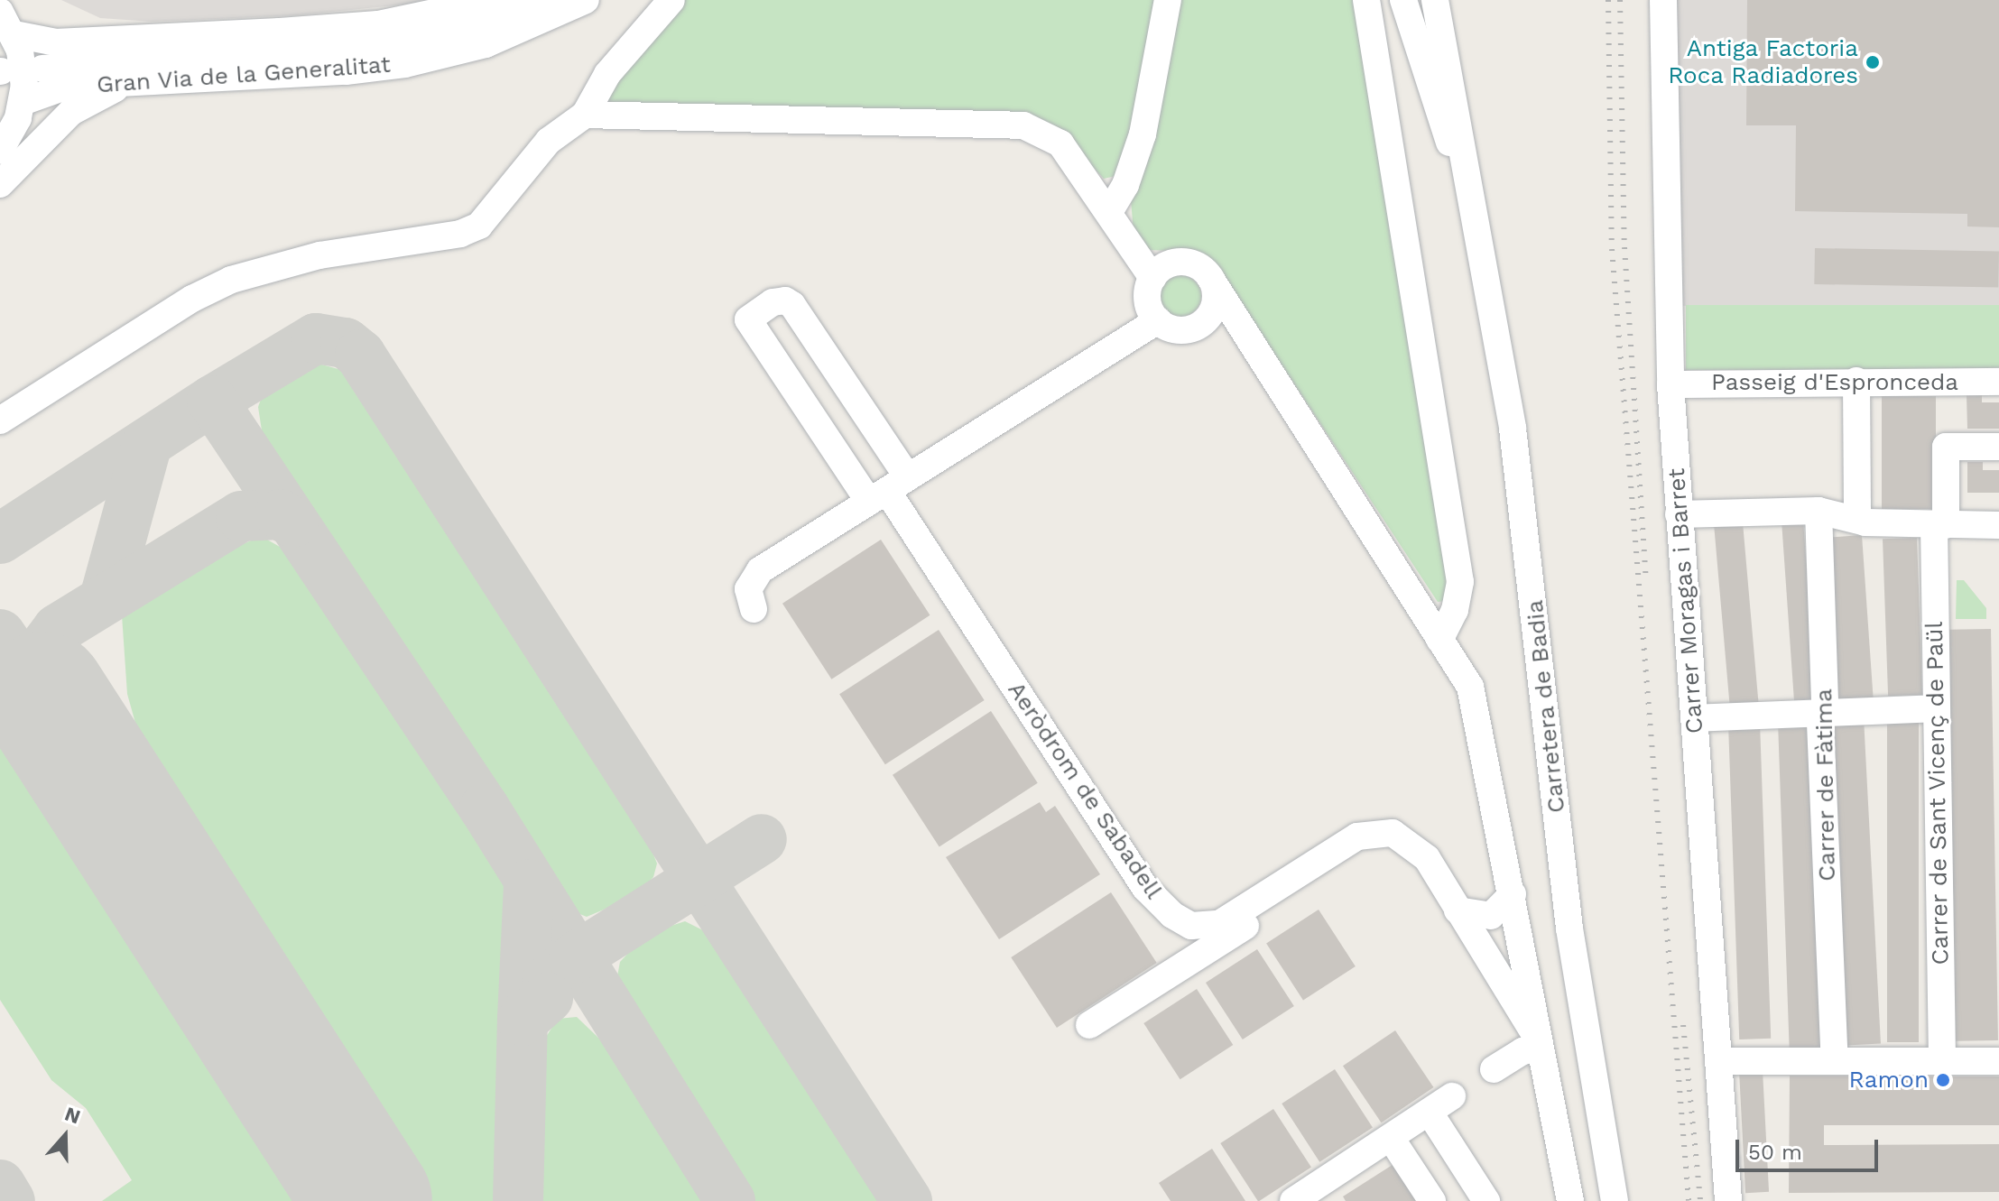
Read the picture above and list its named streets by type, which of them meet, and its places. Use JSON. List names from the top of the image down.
{
  "streets": {
    "street": [
      "Gran Via de la Generalitat",
      "Passeig d'Espronceda",
      "Carrer Moragas i Barret",
      "Carretera de Badia",
      "Carrer de Fàtima",
      "Aeròdrom de Sabadell",
      "Carrer de Sant Vicenç de Paül"
    ]
  },
  "crossings": [
    ["Passeig d'Espronceda", "Carrer Moragas i Barret"]
  ],
  "places": ["Antiga Factoria Roca Radiadores", "Ramon"],
  "scale_bar": "50 m",
  "north": "top"
}
